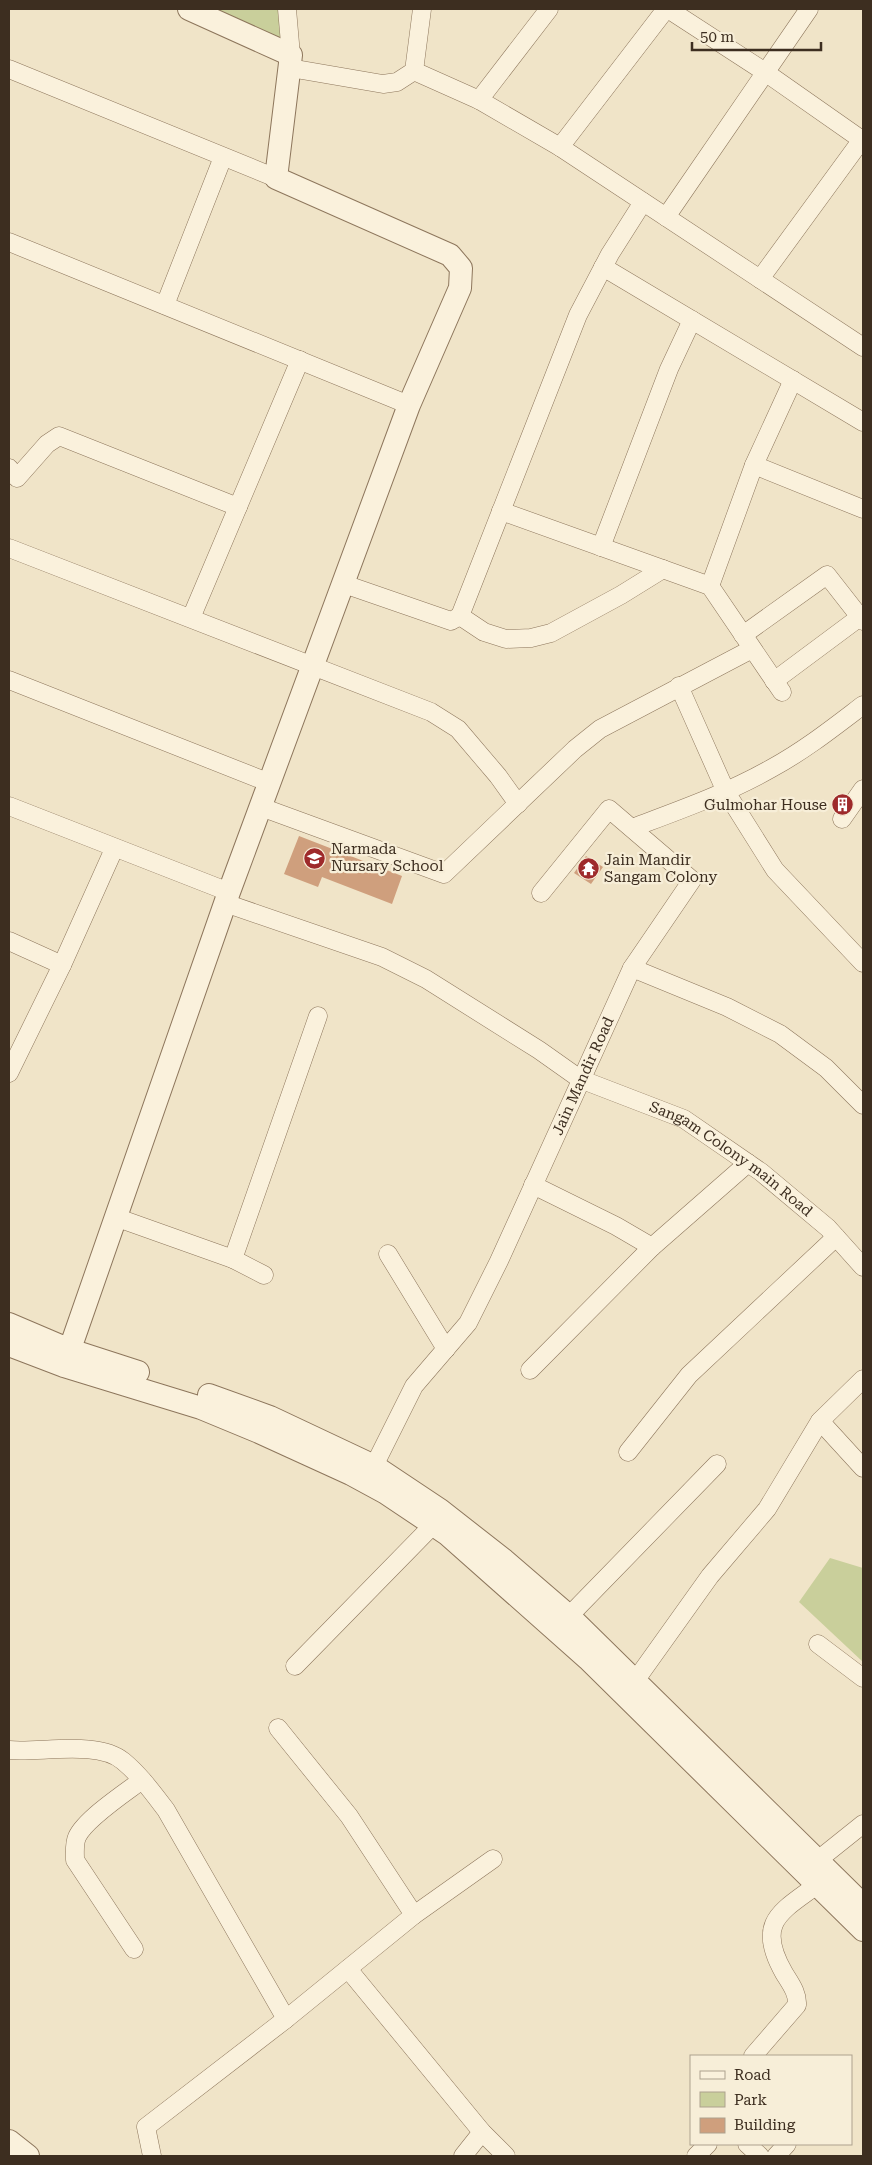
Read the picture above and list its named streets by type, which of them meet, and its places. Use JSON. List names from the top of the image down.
{
  "streets": {
    "street": ["Jain Mandir Road", "Sangam Colony main Road"]
  },
  "crossings": [
    ["Jain Mandir Road", "Sangam Colony main Road"]
  ],
  "places": {
    "building": ["Gulmohar House"],
    "school or university": ["Narmada Nursary School"],
    "temple": ["Jain Mandir Sangam Colony"]
  },
  "legend": ["Road", "Park", "Building"],
  "scale_bar": "50 m"
}
